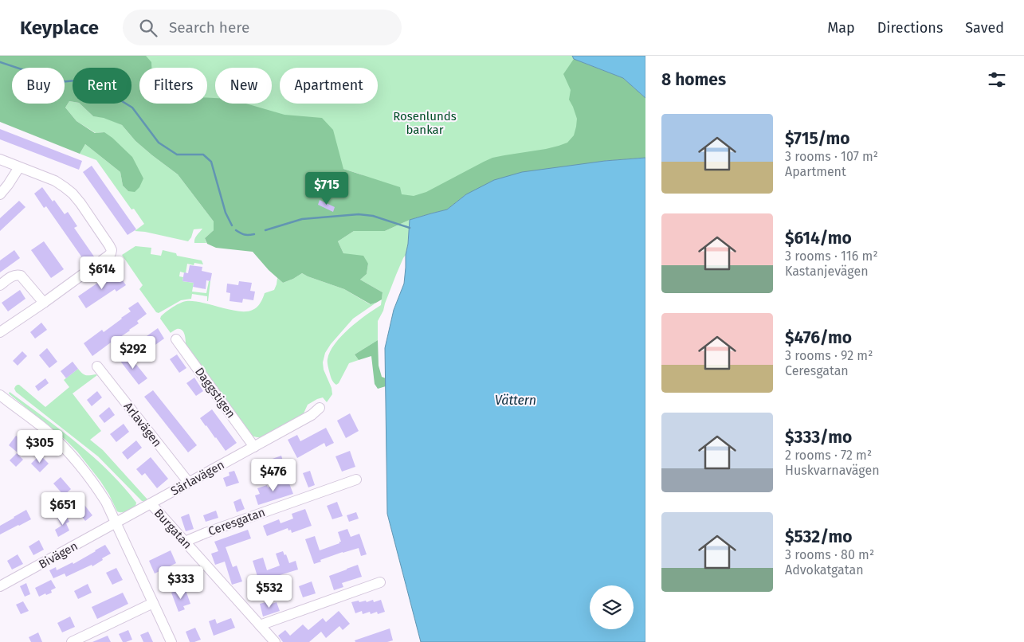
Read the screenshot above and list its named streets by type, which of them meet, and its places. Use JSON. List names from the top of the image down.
{
  "streets": {
    "street": [
      "Daggstigen",
      "Arlavägen",
      "Särlavägen",
      "Ceresgatan",
      "Burgatan",
      "Bivägen"
    ]
  },
  "crossings": [
    ["Daggstigen", "Särlavägen"],
    ["Arlavägen", "Särlavägen"],
    ["Särlavägen", "Burgatan"],
    ["Särlavägen", "Bivägen"],
    ["Ceresgatan", "Burgatan"]
  ],
  "water": ["Vättern"],
  "parks": ["Rosenlunds bankar"],
  "page": {
    "header": "Keyplace",
    "search": "Search here",
    "nav": ["Map", "Directions", "Saved"],
    "heading": "8 homes",
    "chip": [
      "Buy",
      "Rent",
      "Filters",
      "New",
      "Apartment"
    ],
    "list": [
      {
        "name": "$715/mo",
        "note": "3 rooms · 107 m² · Apartment"
      },
      {
        "name": "$614/mo",
        "note": "3 rooms · 116 m² · Kastanjevägen"
      },
      {
        "name": "$476/mo",
        "note": "3 rooms · 92 m² · Ceresgatan"
      },
      {
        "name": "$333/mo",
        "note": "2 rooms · 72 m² · Huskvarnavägen"
      },
      {
        "name": "$532/mo",
        "note": "3 rooms · 80 m² · Advokatgatan"
      }
    ],
    "price": [
      "$715",
      "$614",
      "$292",
      "$305",
      "$476",
      "$651",
      "$333",
      "$532"
    ]
  }
}
